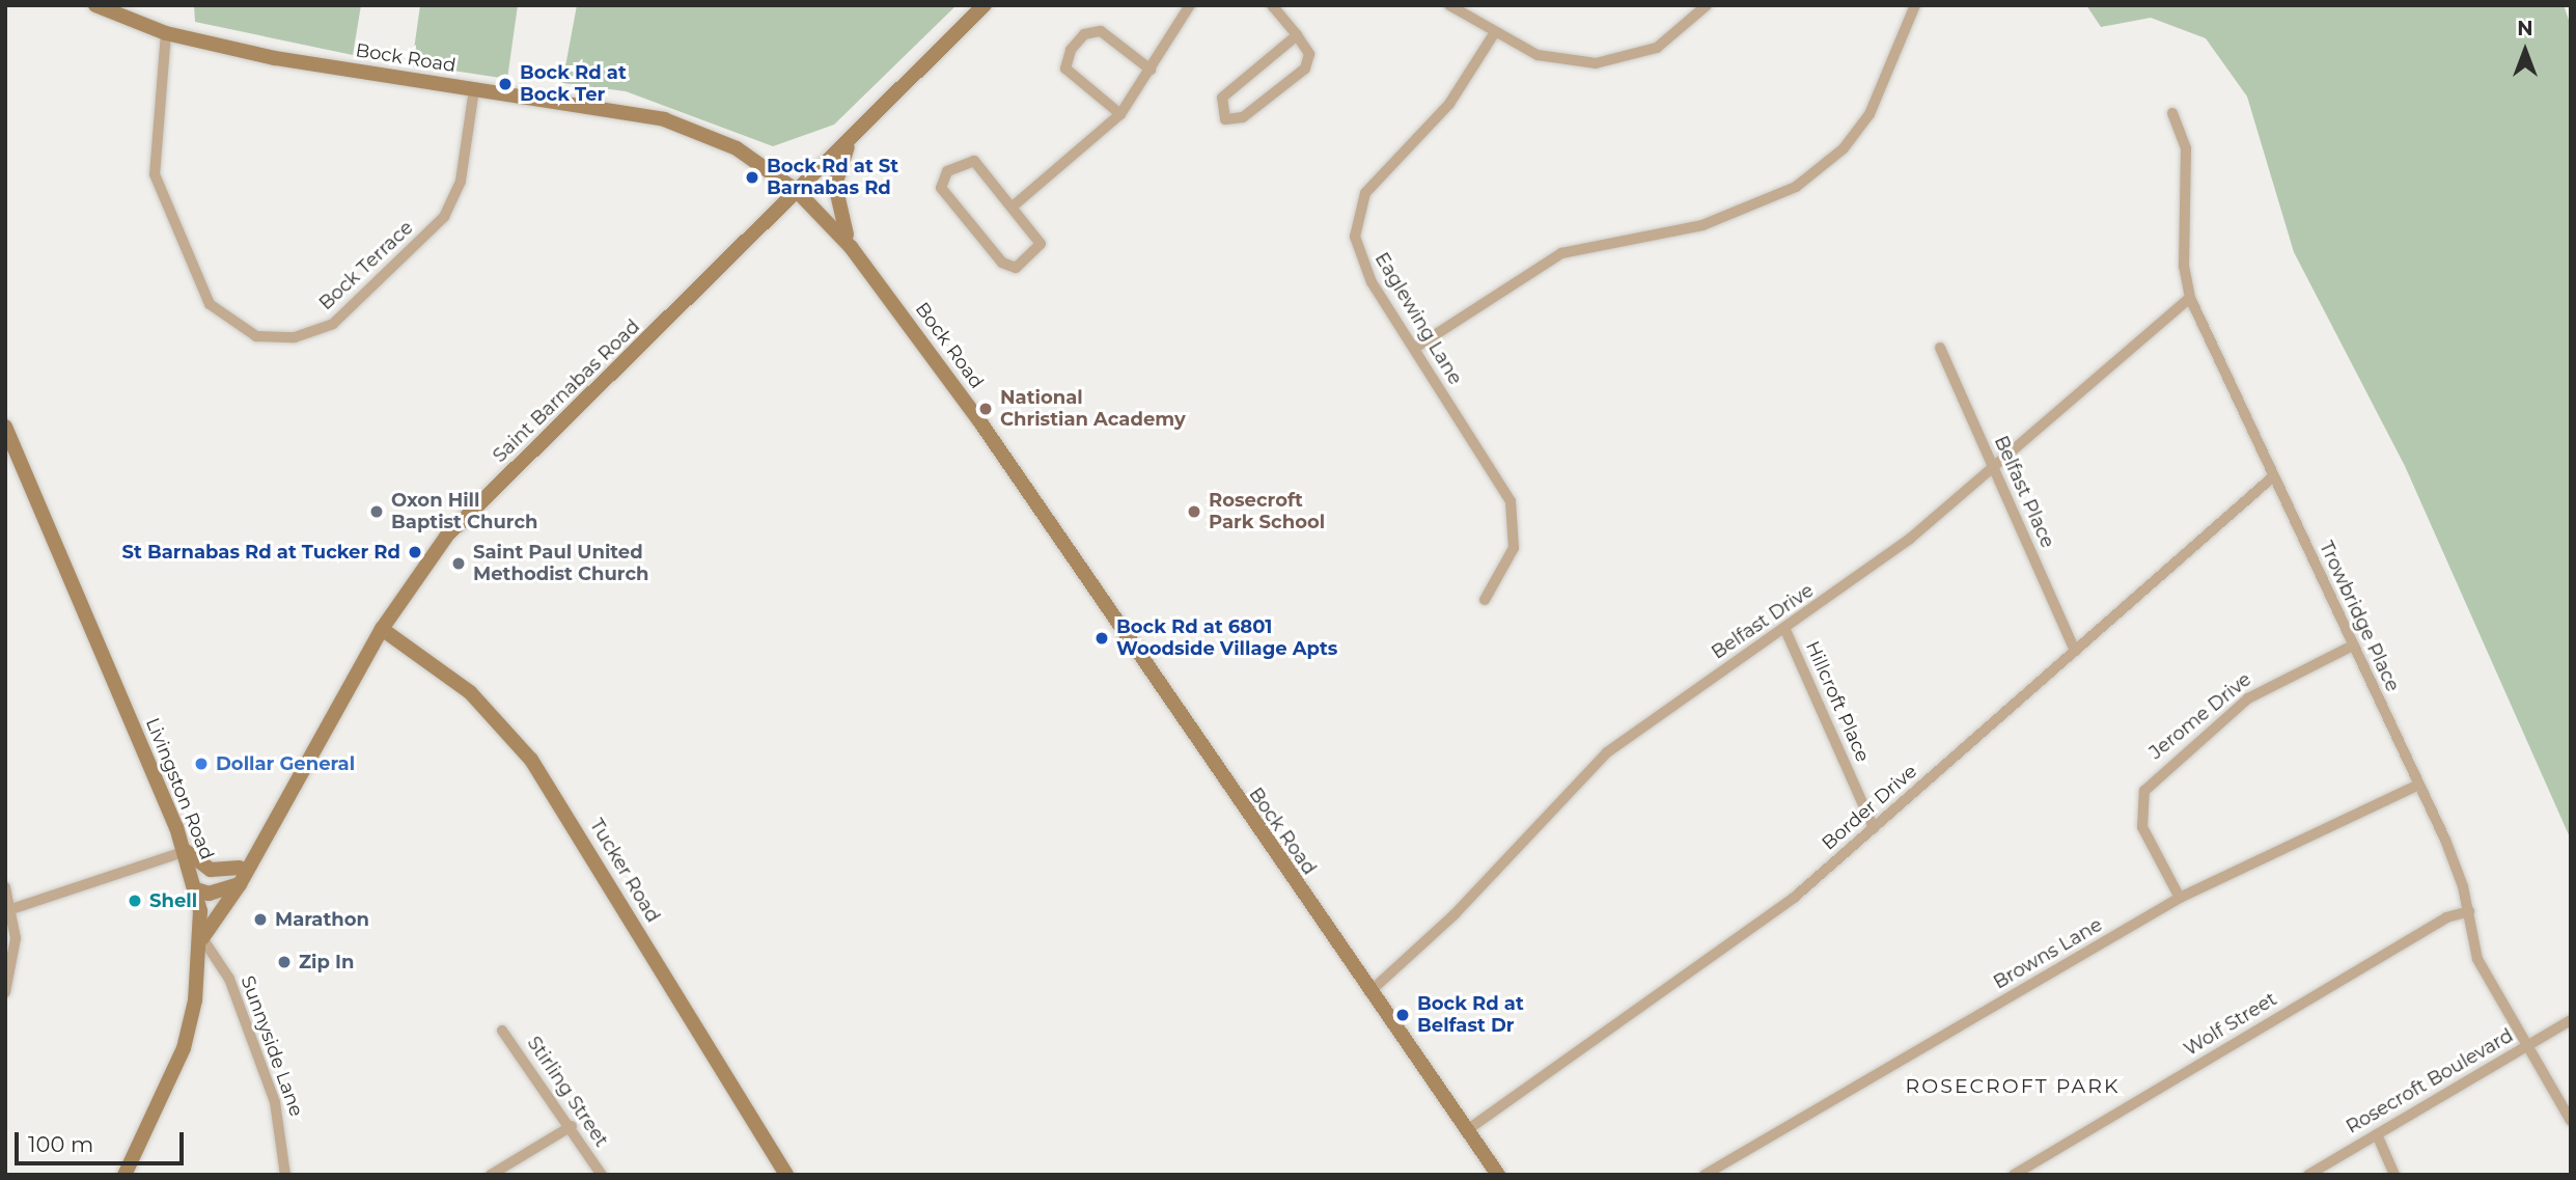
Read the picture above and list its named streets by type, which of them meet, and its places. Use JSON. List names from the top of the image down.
{
  "streets": {
    "main road": [
      "Bock Road",
      "Saint Barnabas Road",
      "Livingston Road",
      "Tucker Road"
    ],
    "street": [
      "Bock Terrace",
      "Eaglewing Lane",
      "Belfast Place",
      "Trowbridge Place",
      "Belfast Drive",
      "Hillcroft Place",
      "Jerome Drive",
      "Border Drive",
      "Browns Lane",
      "Wolf Street",
      "Sunnyside Lane",
      "Rosecroft Boulevard",
      "Stirling Street"
    ]
  },
  "crossings": [
    ["Bock Road", "Bock Terrace"],
    ["Bock Road", "Saint Barnabas Road"],
    ["Bock Road", "Belfast Drive"],
    ["Bock Road", "Border Drive"],
    ["Saint Barnabas Road", "Livingston Road"],
    ["Saint Barnabas Road", "Tucker Road"],
    ["Saint Barnabas Road", "Sunnyside Lane"],
    ["Belfast Place", "Belfast Drive"],
    ["Belfast Place", "Border Drive"],
    ["Trowbridge Place", "Belfast Drive"],
    ["Trowbridge Place", "Jerome Drive"],
    ["Trowbridge Place", "Border Drive"],
    ["Trowbridge Place", "Browns Lane"],
    ["Trowbridge Place", "Wolf Street"],
    ["Trowbridge Place", "Rosecroft Boulevard"],
    ["Belfast Drive", "Hillcroft Place"],
    ["Hillcroft Place", "Border Drive"],
    ["Jerome Drive", "Browns Lane"],
    ["Livingston Road", "Sunnyside Lane"]
  ],
  "districts": ["ROSECROFT PARK"],
  "places": [
    "Bock Rd at Bock Ter",
    "Bock Rd at St Barnabas Rd",
    "National Christian Academy",
    "Oxon Hill Baptist Church",
    "Rosecroft Park School",
    "St Barnabas Rd at Tucker Rd",
    "Saint Paul United Methodist Church",
    "Bock Rd at 6801 Woodside Village Apts",
    "Dollar General",
    "Shell",
    "Marathon",
    "Zip In",
    "Bock Rd at Belfast Dr"
  ],
  "scale_bar": "100 m",
  "north": "top"
}
